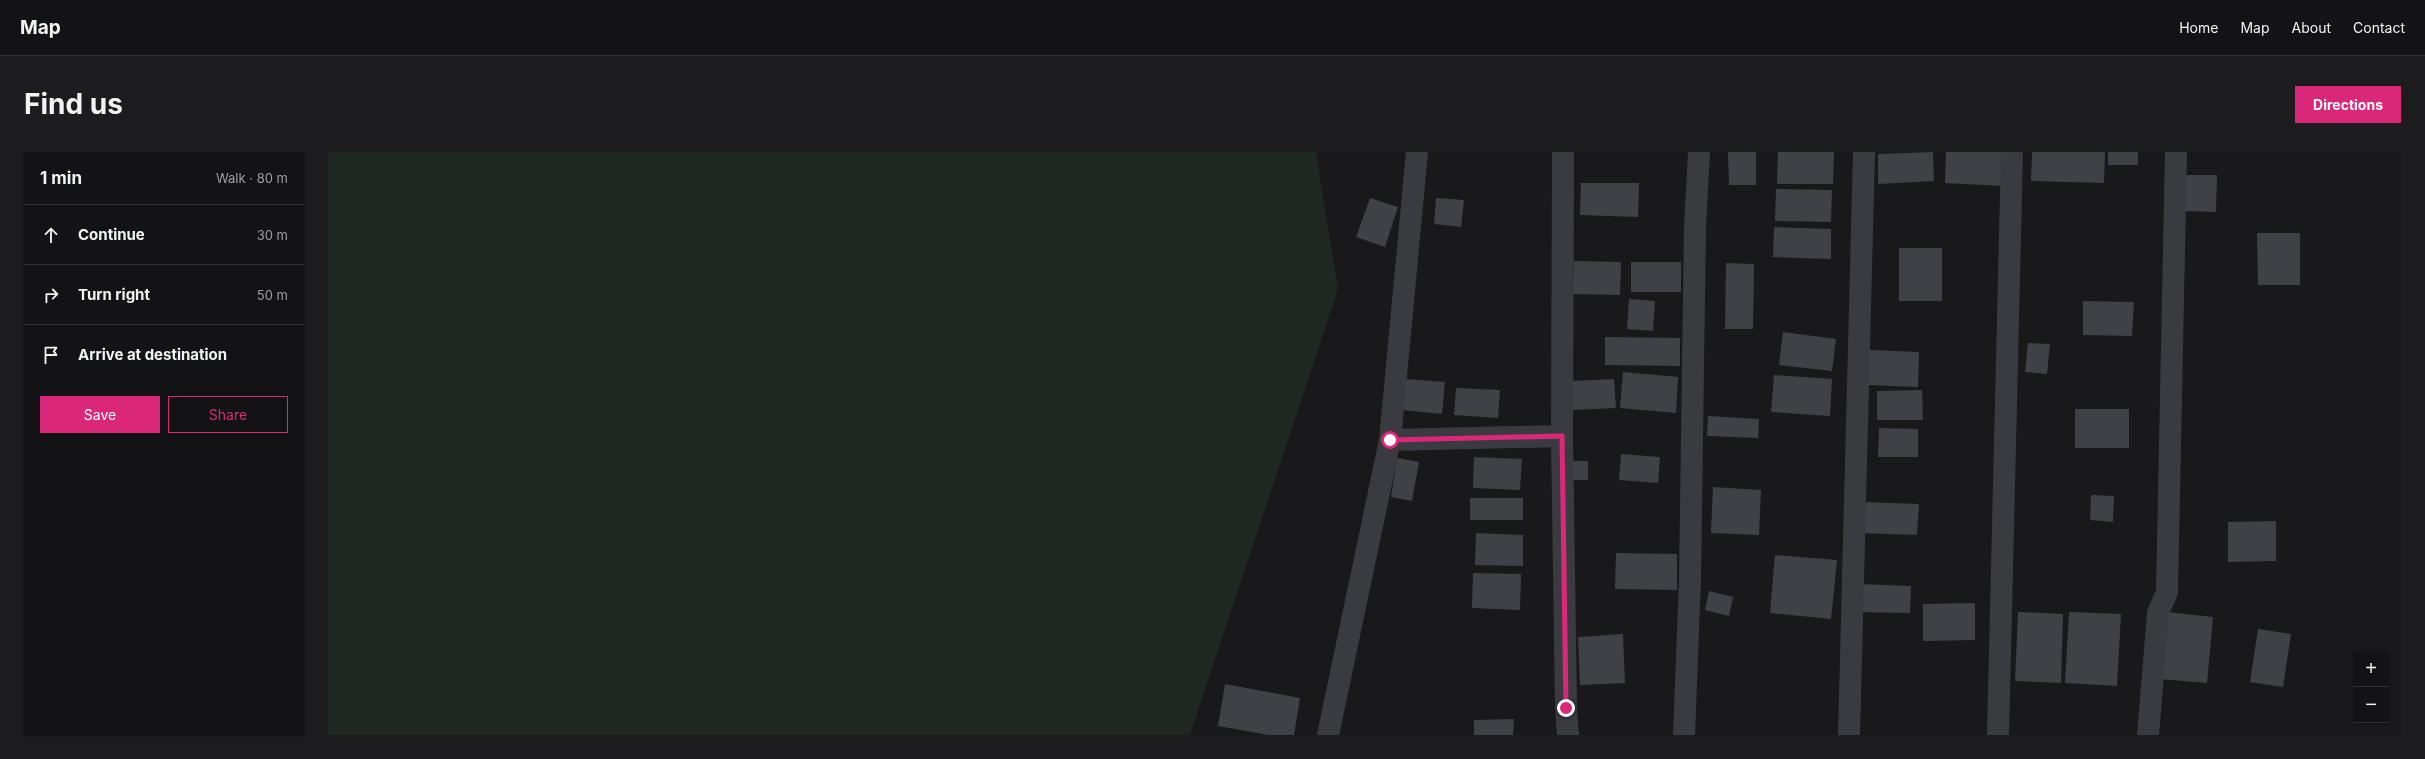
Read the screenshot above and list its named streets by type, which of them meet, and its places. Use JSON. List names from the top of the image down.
{
  "page": {
    "header": "Map",
    "nav": [
      "Home",
      "Map",
      "About",
      "Contact"
    ],
    "buttons": [
      "Directions",
      ["Save", "Share"]
    ],
    "title": "Find us",
    "heading": ["1 min", "Walk · 80 m"],
    "list": [
      ["Continue", "30 m"],
      ["Turn right", "50 m"],
      "Arrive at destination"
    ],
    "map_buttons": ["+", "−"]
  }
}
